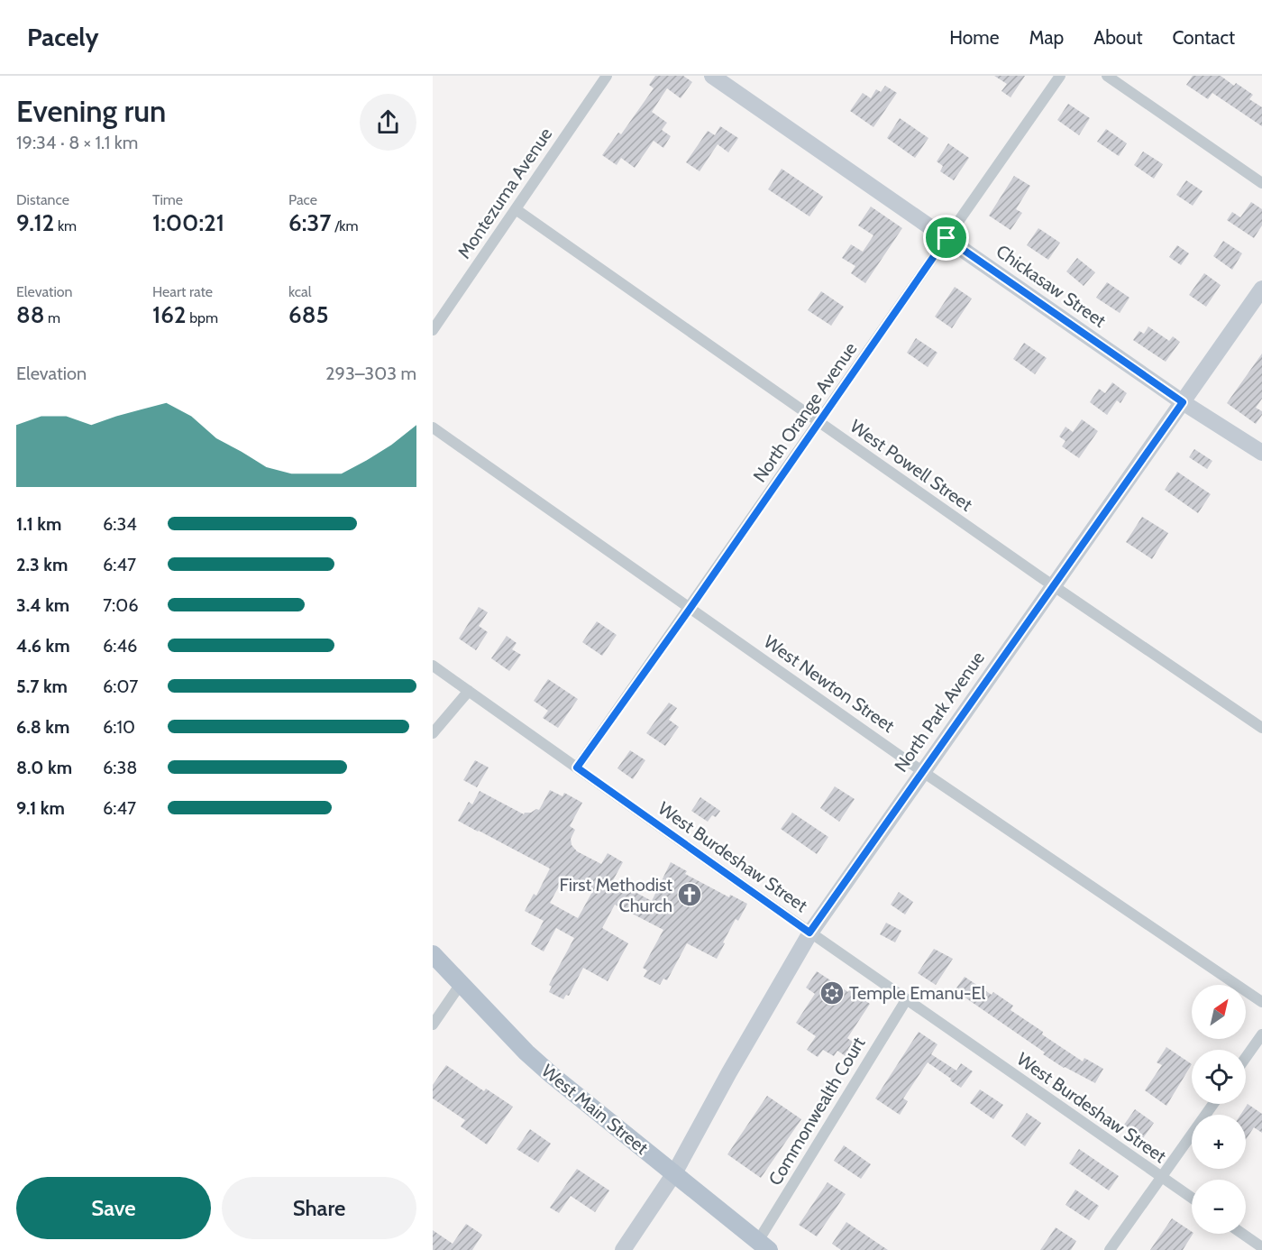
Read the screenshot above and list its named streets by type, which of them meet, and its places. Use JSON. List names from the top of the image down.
{
  "streets": {
    "main road": ["West Main Street"],
    "street": [
      "Montezuma Avenue",
      "Chickasaw Street",
      "North Orange Avenue",
      "West Powell Street",
      "West Newton Street",
      "North Park Avenue",
      "West Burdeshaw Street",
      "Commonwealth Court"
    ]
  },
  "crossings": [
    ["Montezuma Avenue", "West Powell Street"],
    ["Chickasaw Street", "North Orange Avenue"],
    ["Chickasaw Street", "North Park Avenue"],
    ["North Orange Avenue", "West Powell Street"],
    ["North Orange Avenue", "West Newton Street"],
    ["North Orange Avenue", "West Burdeshaw Street"],
    ["West Powell Street", "North Park Avenue"],
    ["West Newton Street", "North Park Avenue"],
    ["North Park Avenue", "West Burdeshaw Street"],
    ["North Park Avenue", "West Main Street"],
    ["West Burdeshaw Street", "Commonwealth Court"],
    ["West Main Street", "Commonwealth Court"]
  ],
  "places": {
    "church": ["First Methodist Church"],
    "synagogue": ["Temple Emanu-El"]
  },
  "north": "top right",
  "page": {
    "header": "Pacely",
    "nav": [
      "Home",
      "Map",
      "About",
      "Contact"
    ],
    "heading": ["Evening run", "19:34 · 8 × 1.1 km"],
    "stats": [
      ["Distance", "9.12 km"],
      ["Time", "1:00:21"],
      ["Pace", "6:37 /km"],
      ["Elevation", "88 m"],
      ["Heart rate", "162 bpm"],
      ["kcal", "685"]
    ],
    "chart": ["Elevation", "293–303 m"],
    "list": [
      {
        "name": "1.1 km",
        "note": "6:34"
      },
      {
        "name": "2.3 km",
        "note": "6:47"
      },
      {
        "name": "3.4 km",
        "note": "7:06"
      },
      {
        "name": "4.6 km",
        "note": "6:46"
      },
      {
        "name": "5.7 km",
        "note": "6:07"
      },
      {
        "name": "6.8 km",
        "note": "6:10"
      },
      {
        "name": "8.0 km",
        "note": "6:38"
      },
      {
        "name": "9.1 km",
        "note": "6:47"
      }
    ],
    "map_buttons": ["+", "−"],
    "buttons": ["Save", "Share"]
  }
}
